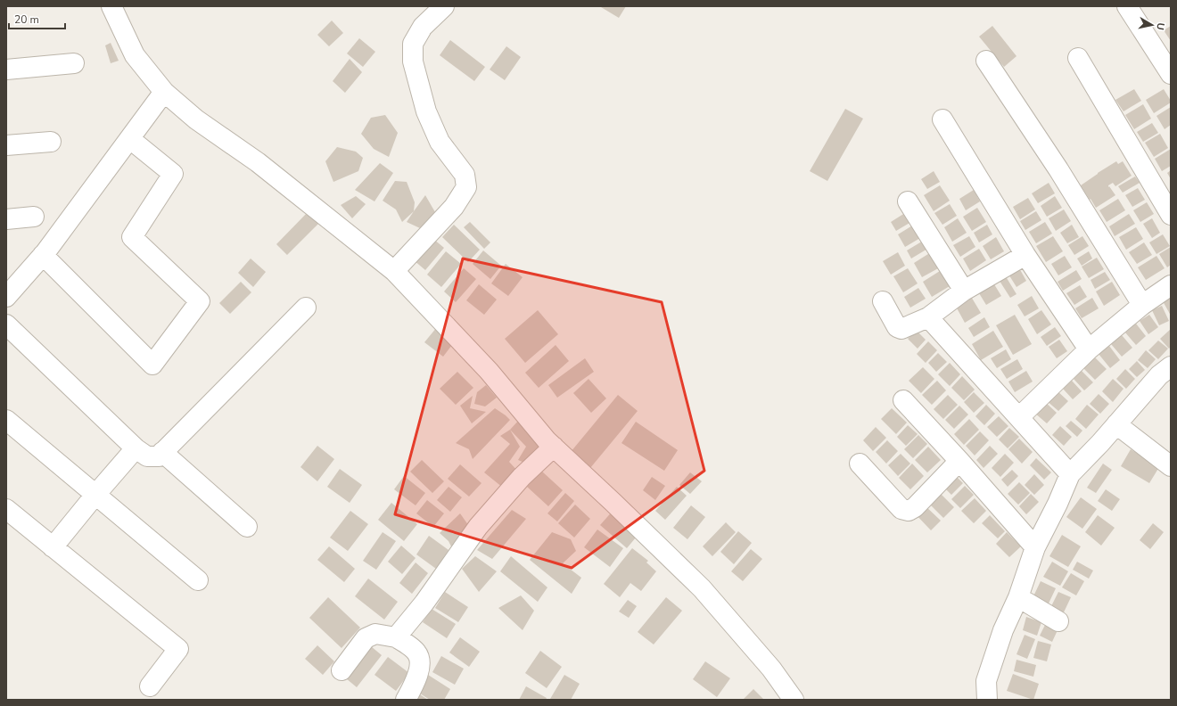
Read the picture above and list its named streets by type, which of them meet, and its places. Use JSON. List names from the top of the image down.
{
  "scale_bar": "20 m",
  "north": "right"
}
